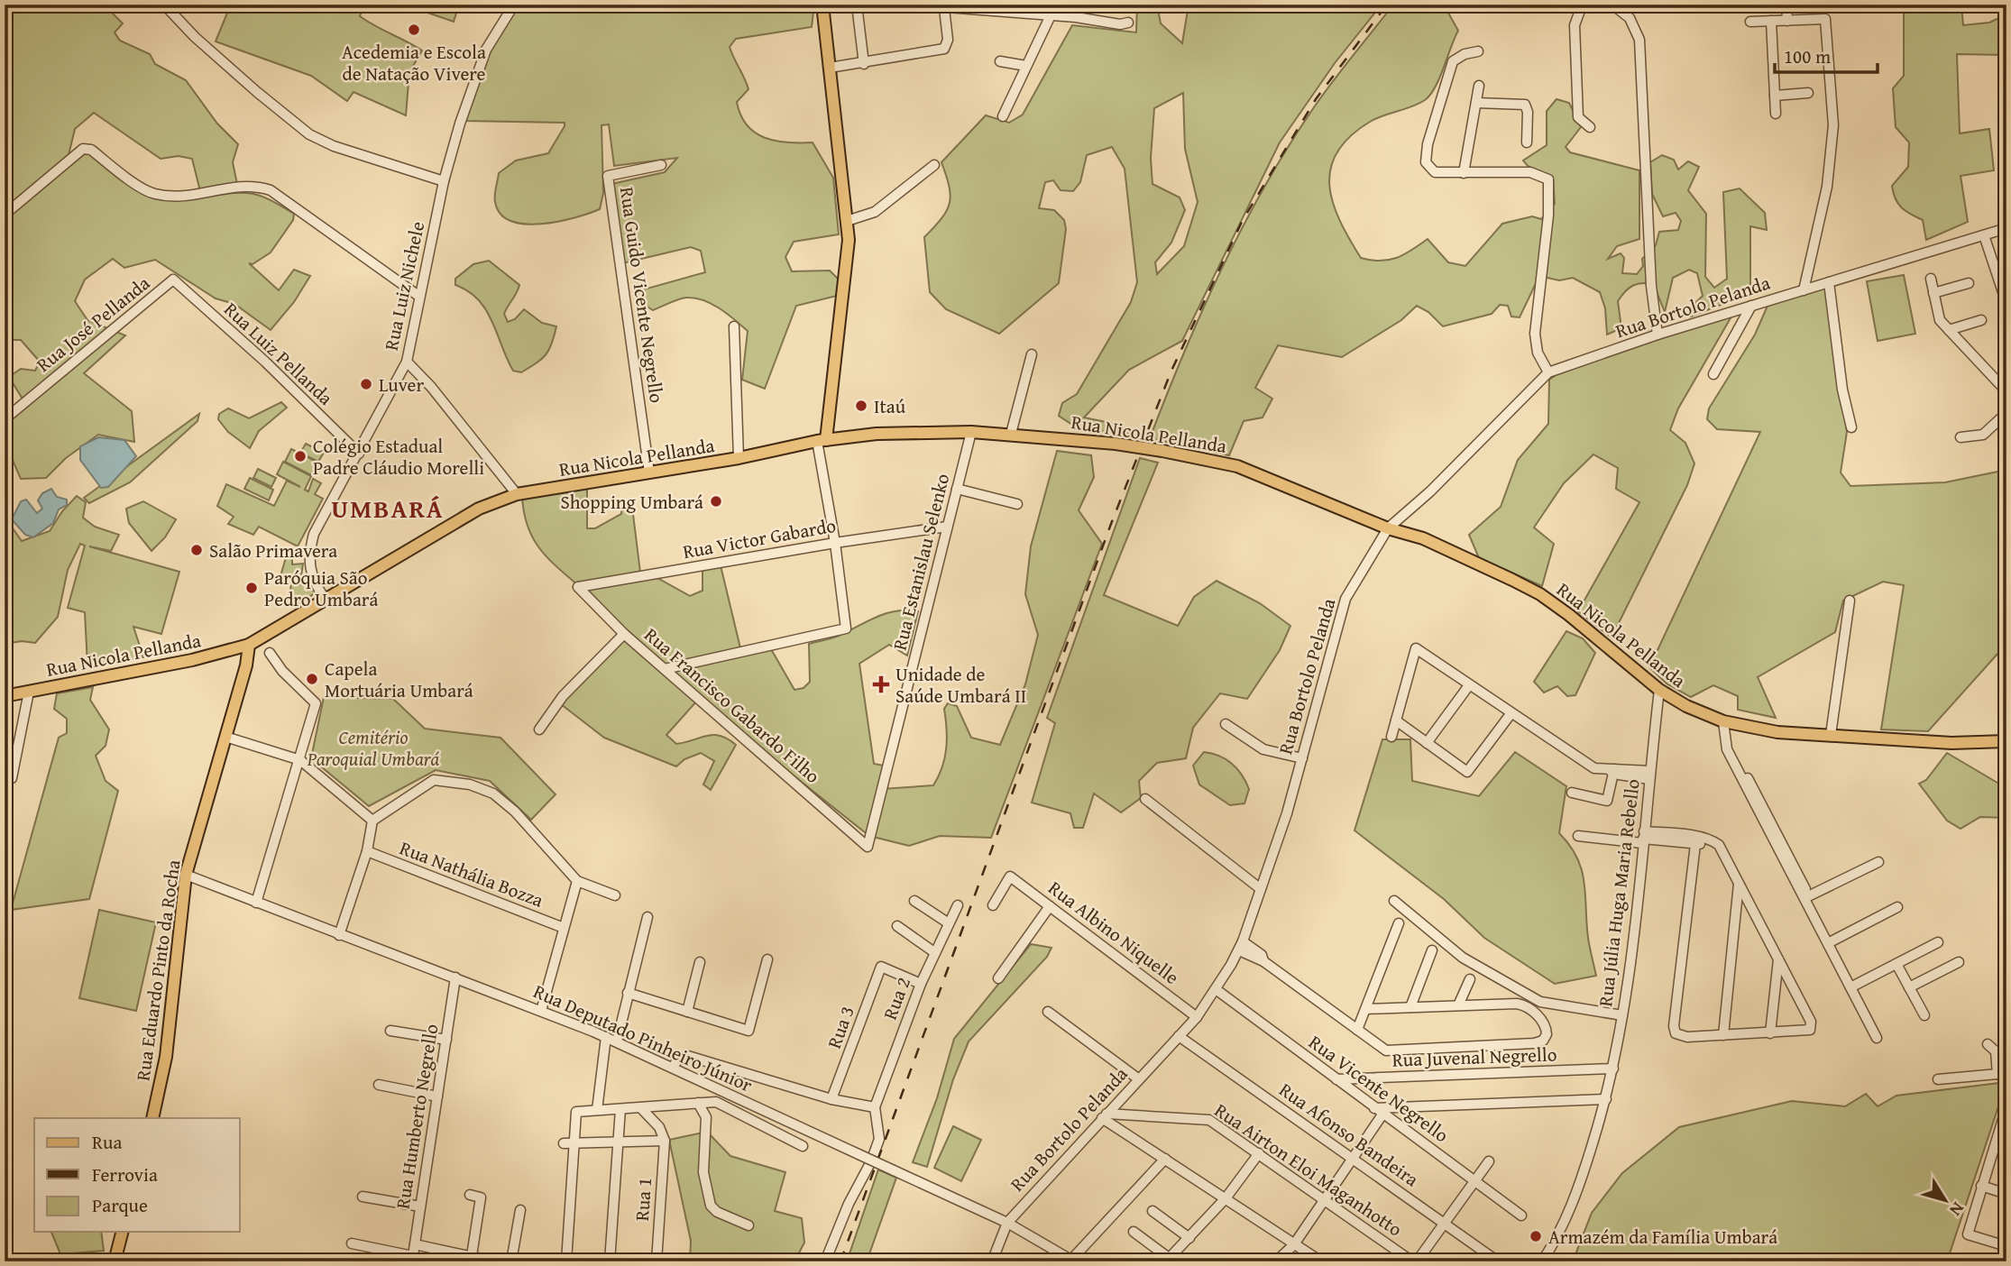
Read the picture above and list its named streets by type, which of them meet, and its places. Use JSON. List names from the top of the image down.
{
  "streets": {
    "main road": ["Rua Nicola Pellanda", "Rua Eduardo Pinto da Rocha"],
    "street": [
      "Rua Luiz Nichele",
      "Rua Guido Vicente Negrello",
      "Rua Bortolo Pelanda",
      "Rua José Pellanda",
      "Rua Luiz Pellanda",
      "Rua Victor Gabardo",
      "Rua Estanislau Selenko",
      "Rua Francisco Gabardo Filho",
      "Rua Nathália Bozza",
      "Rua Júlia Huga Maria Rebello",
      "Rua Albino Niquelle",
      "Rua 2",
      "Rua 3",
      "Rua Deputado Pinheiro Júnior",
      "Rua Juvenal Negrello",
      "Rua Vicente Negrello",
      "Rua Humberto Negrello",
      "Rua Afonso Bandeira",
      "Rua Airton Eloi Maganhotto",
      "Rua 1"
    ]
  },
  "crossings": [
    ["Rua Luiz Nichele", "Rua Luiz Pellanda"],
    ["Rua Luiz Nichele", "Rua Nicola Pellanda"],
    ["Rua Guido Vicente Negrello", "Rua Nicola Pellanda"],
    ["Rua Bortolo Pelanda", "Rua Nicola Pellanda"],
    ["Rua Bortolo Pelanda", "Rua Albino Niquelle"],
    ["Rua Bortolo Pelanda", "Rua Deputado Pinheiro Júnior"],
    ["Rua Bortolo Pelanda", "Rua Vicente Negrello"],
    ["Rua Bortolo Pelanda", "Rua Afonso Bandeira"],
    ["Rua Bortolo Pelanda", "Rua Airton Eloi Maganhotto"],
    ["Rua José Pellanda", "Rua Luiz Pellanda"],
    ["Rua Nicola Pellanda", "Rua Estanislau Selenko"],
    ["Rua Nicola Pellanda", "Rua Júlia Huga Maria Rebello"],
    ["Rua Nicola Pellanda", "Rua Eduardo Pinto da Rocha"],
    ["Rua Victor Gabardo", "Rua Estanislau Selenko"],
    ["Rua Victor Gabardo", "Rua Francisco Gabardo Filho"],
    ["Rua Estanislau Selenko", "Rua Francisco Gabardo Filho"],
    ["Rua Júlia Huga Maria Rebello", "Rua Juvenal Negrello"],
    ["Rua Eduardo Pinto da Rocha", "Rua Deputado Pinheiro Júnior"],
    ["Rua 2", "Rua 3"],
    ["Rua Deputado Pinheiro Júnior", "Rua Humberto Negrello"],
    ["Rua Juvenal Negrello", "Rua Vicente Negrello"]
  ],
  "districts": ["UMBARÁ"],
  "parks": ["Cemitério Paroquial Umbará"],
  "places": {
    "other": [
      "Acedemia e Escola de Natação Vivere",
      "Luver",
      "Itaú",
      "Colégio Estadual Padre Cláudio Morelli",
      "Shopping Umbará",
      "Salão Primavera",
      "Paróquia São Pedro Umbará",
      "Capela Mortuária Umbará",
      "Armazém da Família Umbará"
    ],
    "health": ["Unidade de Saúde Umbará II"]
  },
  "legend": ["Rua", "Ferrovia", "Parque"],
  "scale_bar": "100 m",
  "north": "bottom right"
}
